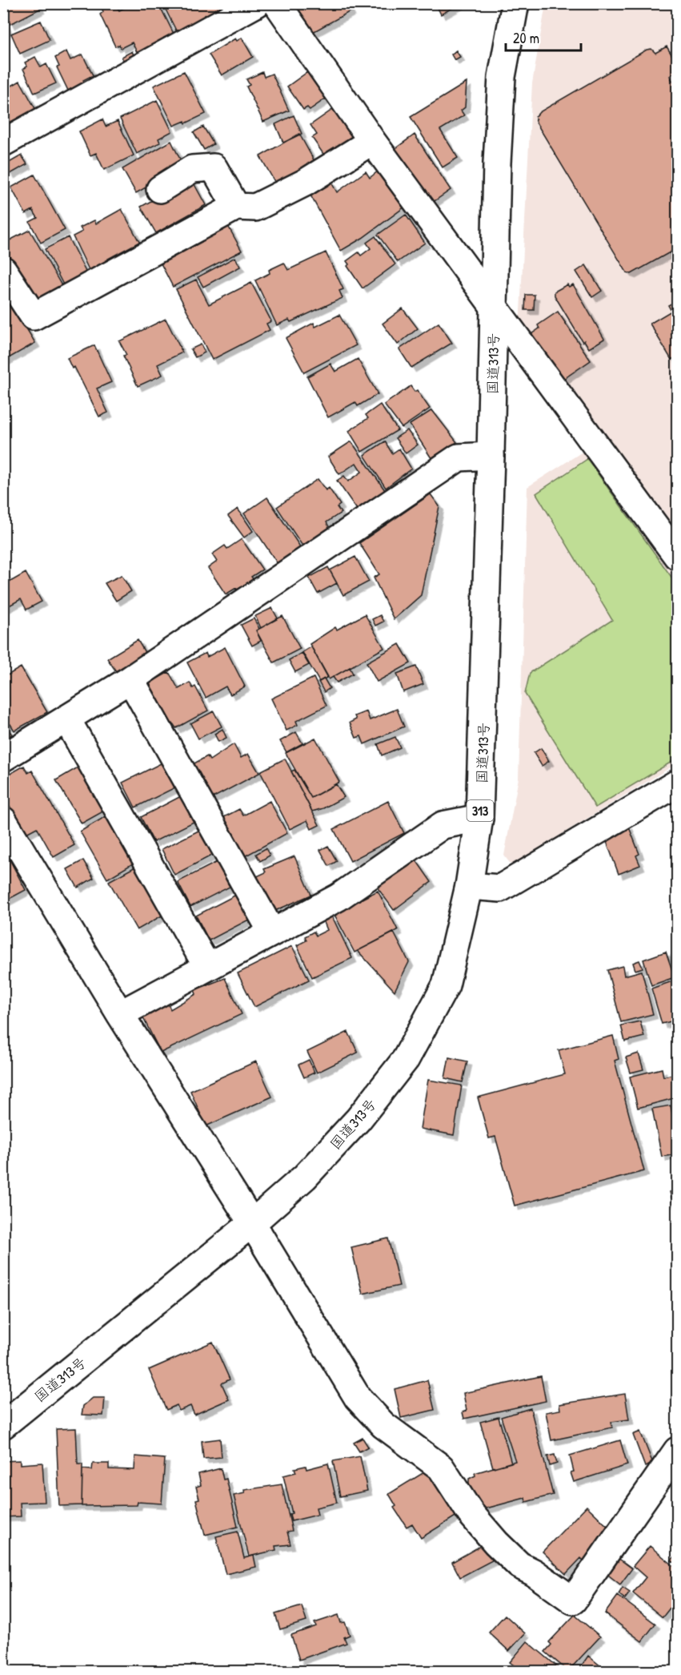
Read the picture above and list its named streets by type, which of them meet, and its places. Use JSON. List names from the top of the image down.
{
  "streets": {
    "main road": ["国道313号", "313"]
  },
  "scale_bar": "20 m"
}
